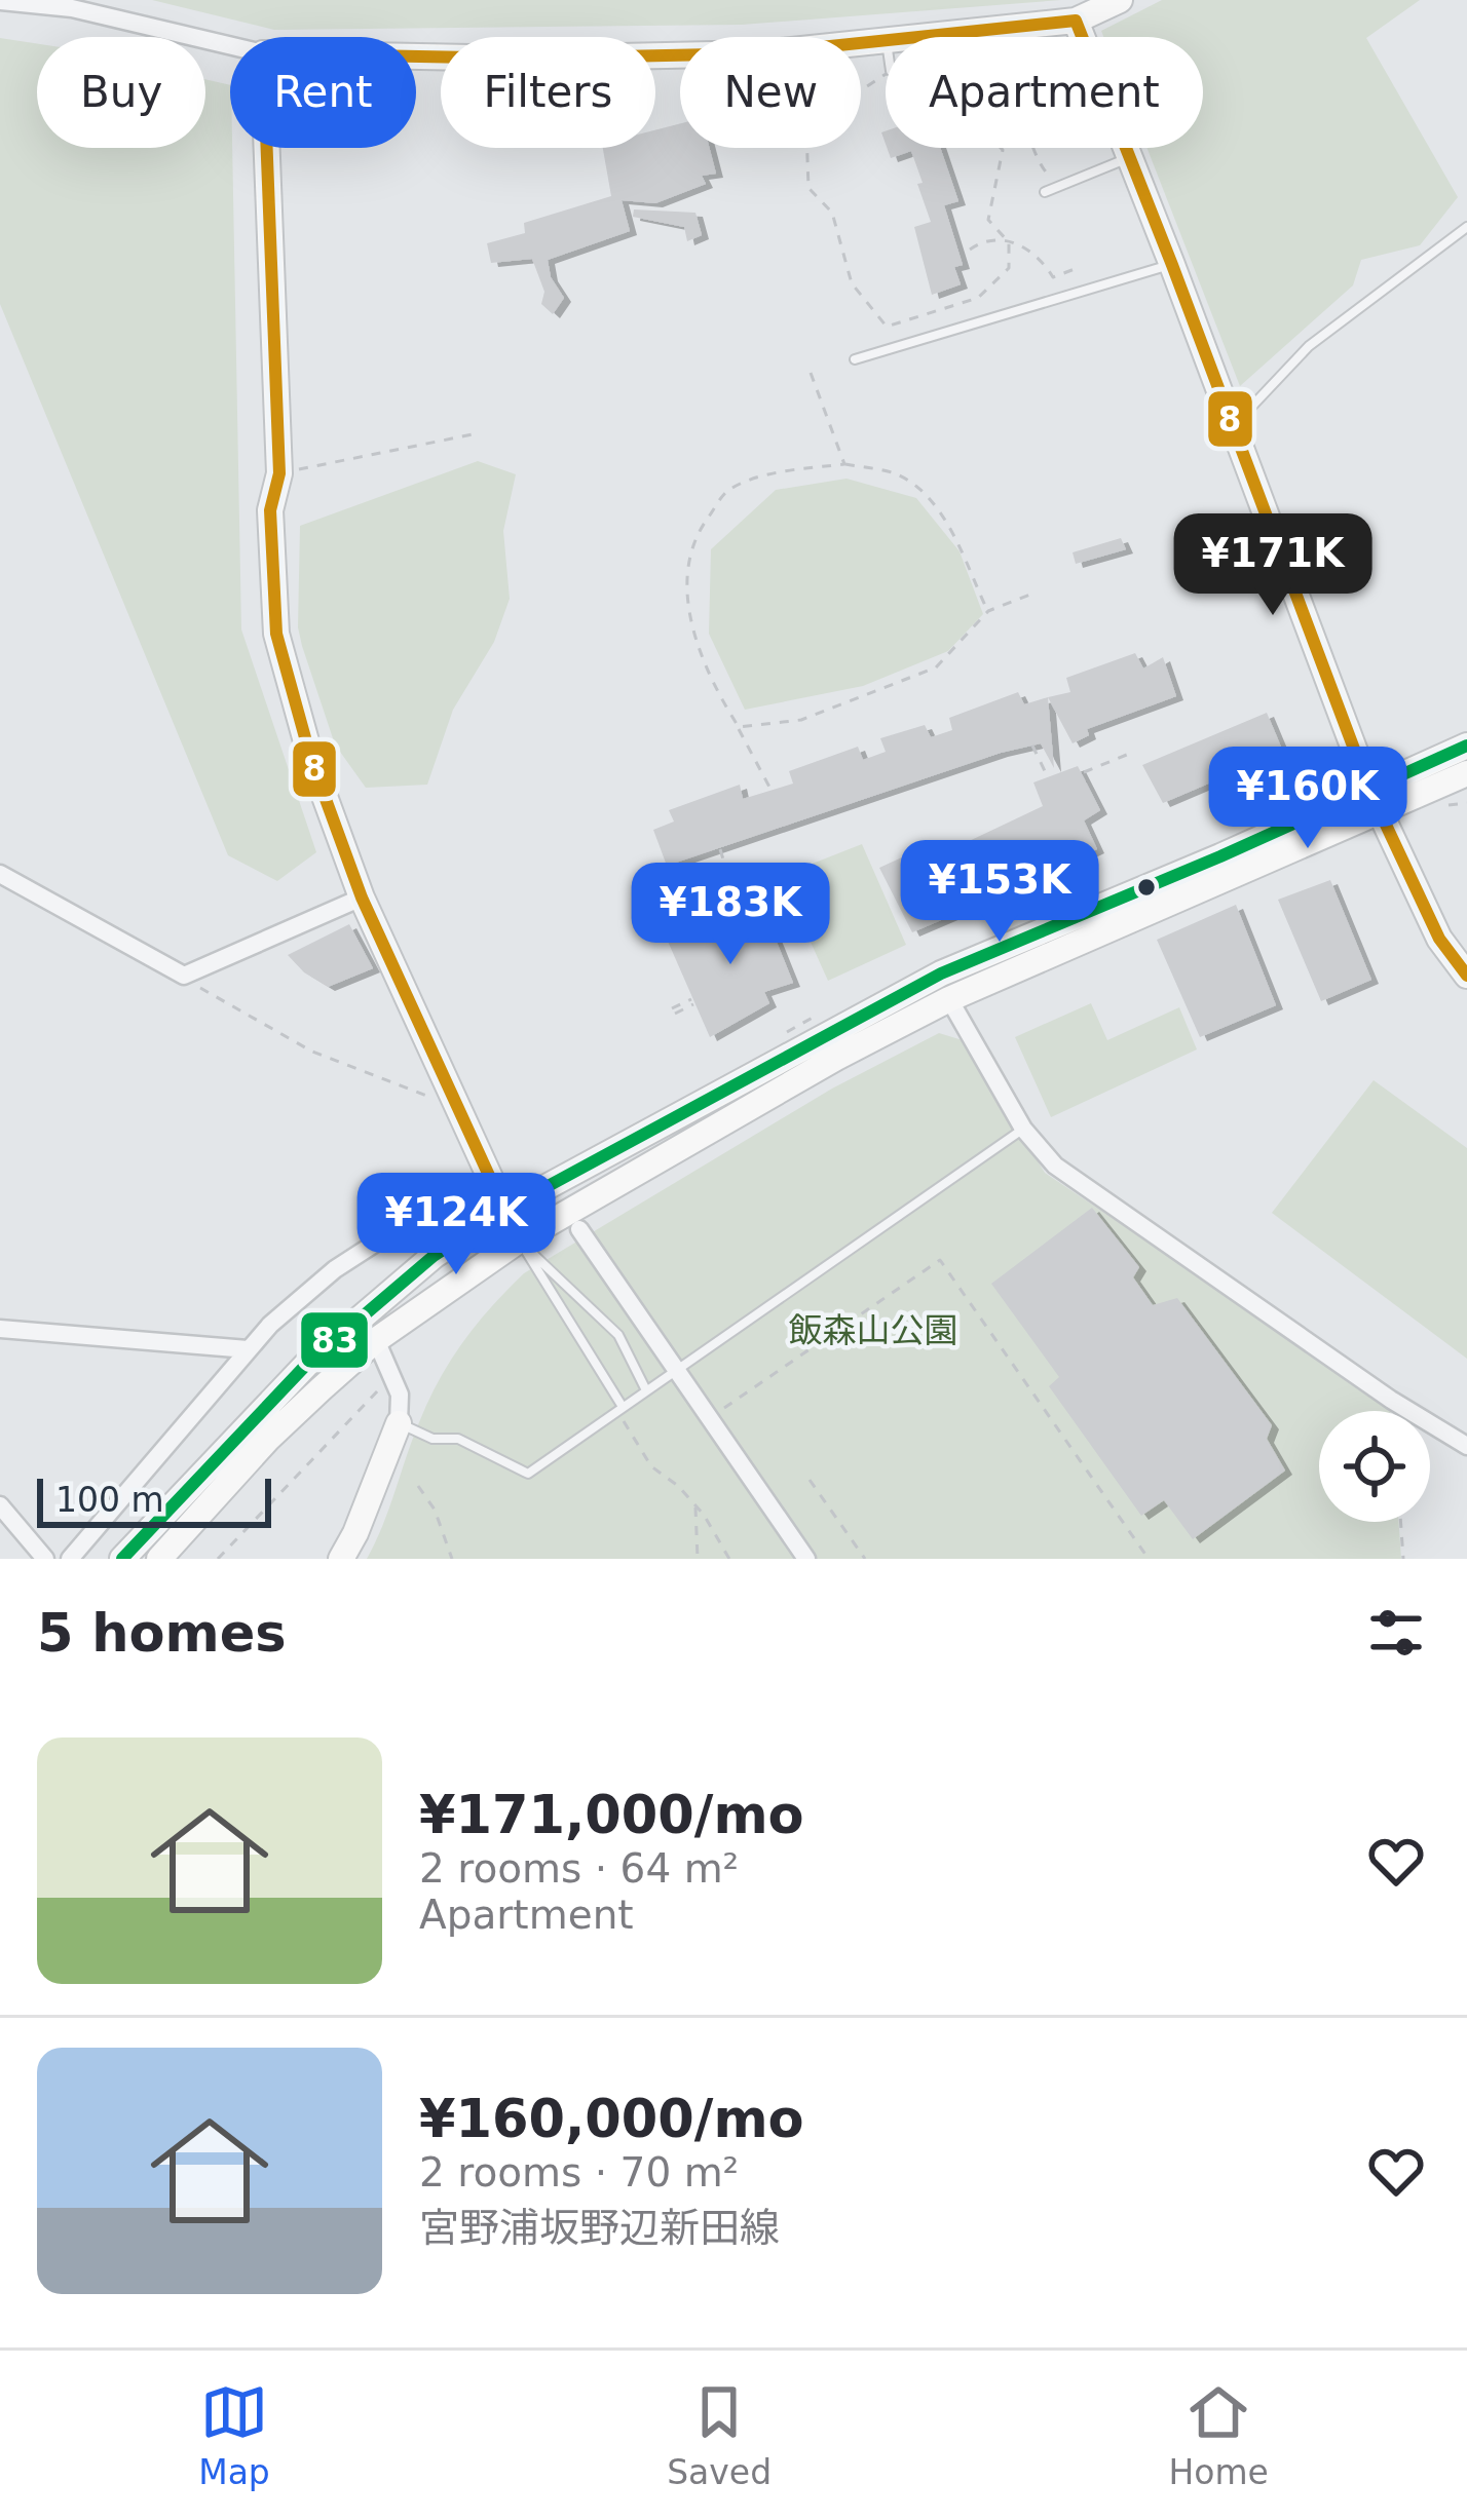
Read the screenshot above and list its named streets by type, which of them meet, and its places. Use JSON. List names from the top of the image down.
{
  "parks": ["飯森山公園"],
  "lines": ["transit line 8", "transit line 83"],
  "scale_bar": "100 m",
  "page": {
    "chip": [
      "Buy",
      "Rent",
      "Filters",
      "New",
      "Apartment"
    ],
    "price": [
      "¥171K",
      "¥160K",
      "¥153K",
      "¥183K",
      "¥124K"
    ],
    "scale": "100 m",
    "heading": "5 homes",
    "list": [
      {
        "name": "¥171,000/mo",
        "note": "2 rooms · 64 m² · Apartment"
      },
      {
        "name": "¥160,000/mo",
        "note": "2 rooms · 70 m² · 宮野浦坂野辺新田線"
      }
    ],
    "tabs": ["Map", "Saved", "Home"]
  }
}
